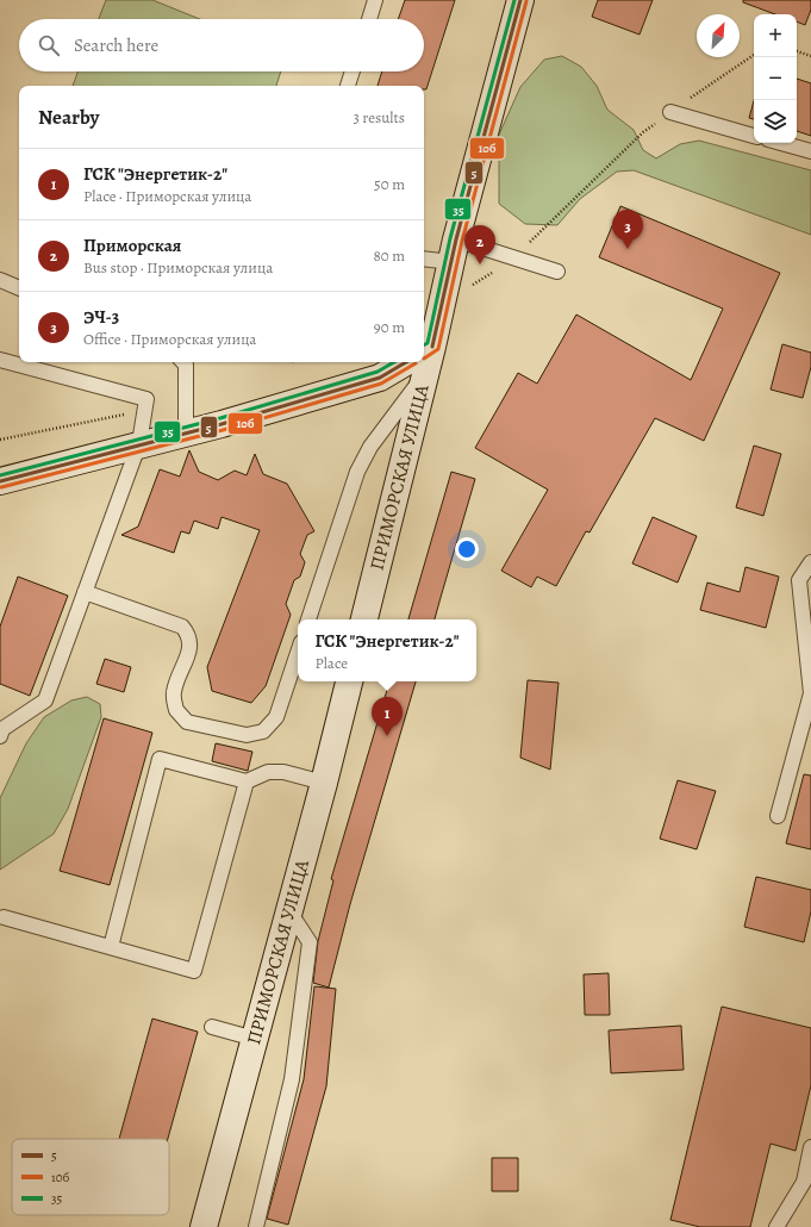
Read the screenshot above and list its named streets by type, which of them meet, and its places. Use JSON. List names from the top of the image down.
{
  "streets": {
    "main road": ["ПРИМОРСКАЯ УЛИЦА"]
  },
  "lines": ["transit line 5", "transit line 35", "transit line 10б"],
  "legend": ["5", "10б", "35"],
  "north": "top right",
  "page": {
    "map_buttons": ["+", "−"],
    "search": "Search here",
    "heading": ["Nearby", "3 results"],
    "list": [
      {
        "mark": "1",
        "name": "ГСК \"Энергетик-2\"",
        "note": "Place · Приморская улица",
        "value": "50 m"
      },
      {
        "mark": "2",
        "name": "Приморская",
        "note": "Bus stop · Приморская улица",
        "value": "80 m"
      },
      {
        "mark": "3",
        "name": "ЭЧ-3",
        "note": "Office · Приморская улица",
        "value": "90 m"
      }
    ],
    "pins": ["3", "2", "1"],
    "popup": ["ГСК \"Энергетик-2\"", "Place"]
  }
}
